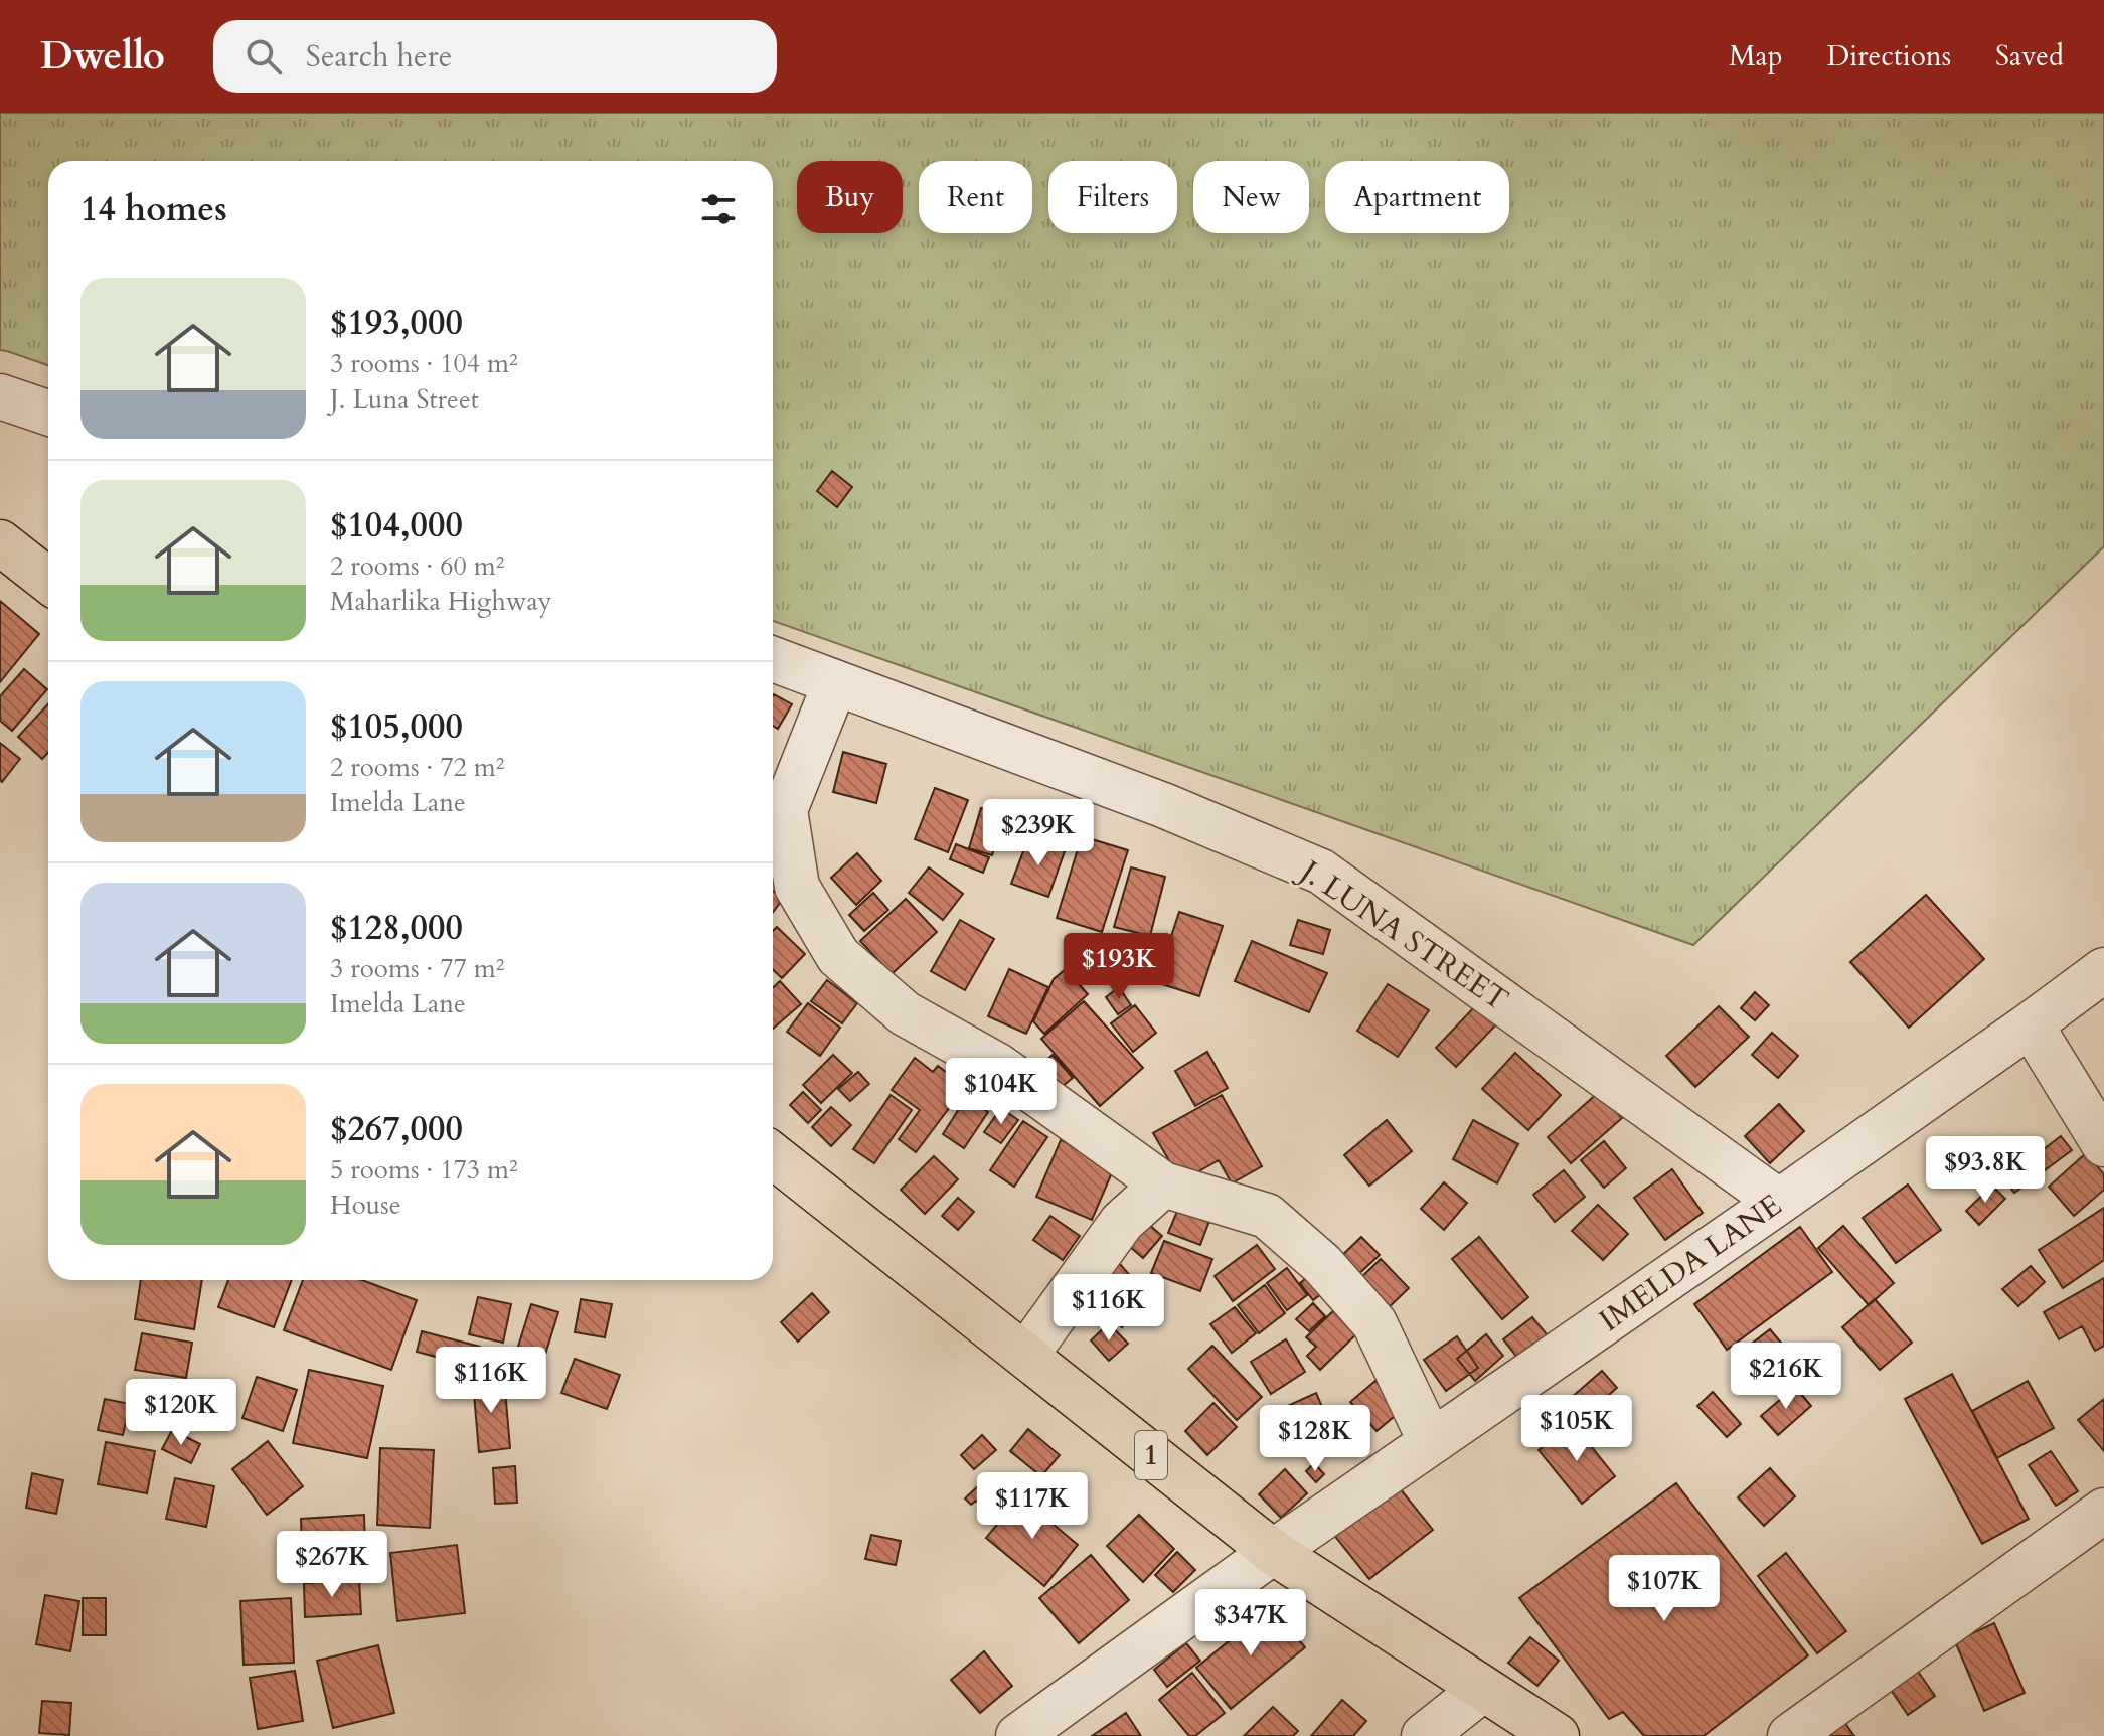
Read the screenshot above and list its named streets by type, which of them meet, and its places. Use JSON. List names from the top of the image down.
{
  "streets": {
    "highway": ["1"],
    "street": ["J. LUNA STREET", "IMELDA LANE"]
  },
  "crossings": [
    ["J. LUNA STREET", "IMELDA LANE"],
    ["IMELDA LANE", "1"]
  ],
  "page": {
    "header": "Dwello",
    "search": "Search here",
    "nav": ["Map", "Directions", "Saved"],
    "chip": [
      "Buy",
      "Rent",
      "Filters",
      "New",
      "Apartment"
    ],
    "heading": "14 homes",
    "list": [
      {
        "name": "$193,000",
        "note": "3 rooms · 104 m² · J. Luna Street"
      },
      {
        "name": "$104,000",
        "note": "2 rooms · 60 m² · Maharlika Highway"
      },
      {
        "name": "$105,000",
        "note": "2 rooms · 72 m² · Imelda Lane"
      },
      {
        "name": "$128,000",
        "note": "3 rooms · 77 m² · Imelda Lane"
      },
      {
        "name": "$267,000",
        "note": "5 rooms · 173 m² · House"
      }
    ],
    "price": [
      "$239K",
      "$193K",
      "$104K",
      "$93.8K",
      "$116K",
      "$216K",
      "$116K",
      "$120K",
      "$105K",
      "$128K",
      "$117K",
      "$267K",
      "$107K",
      "$347K"
    ]
  }
}
